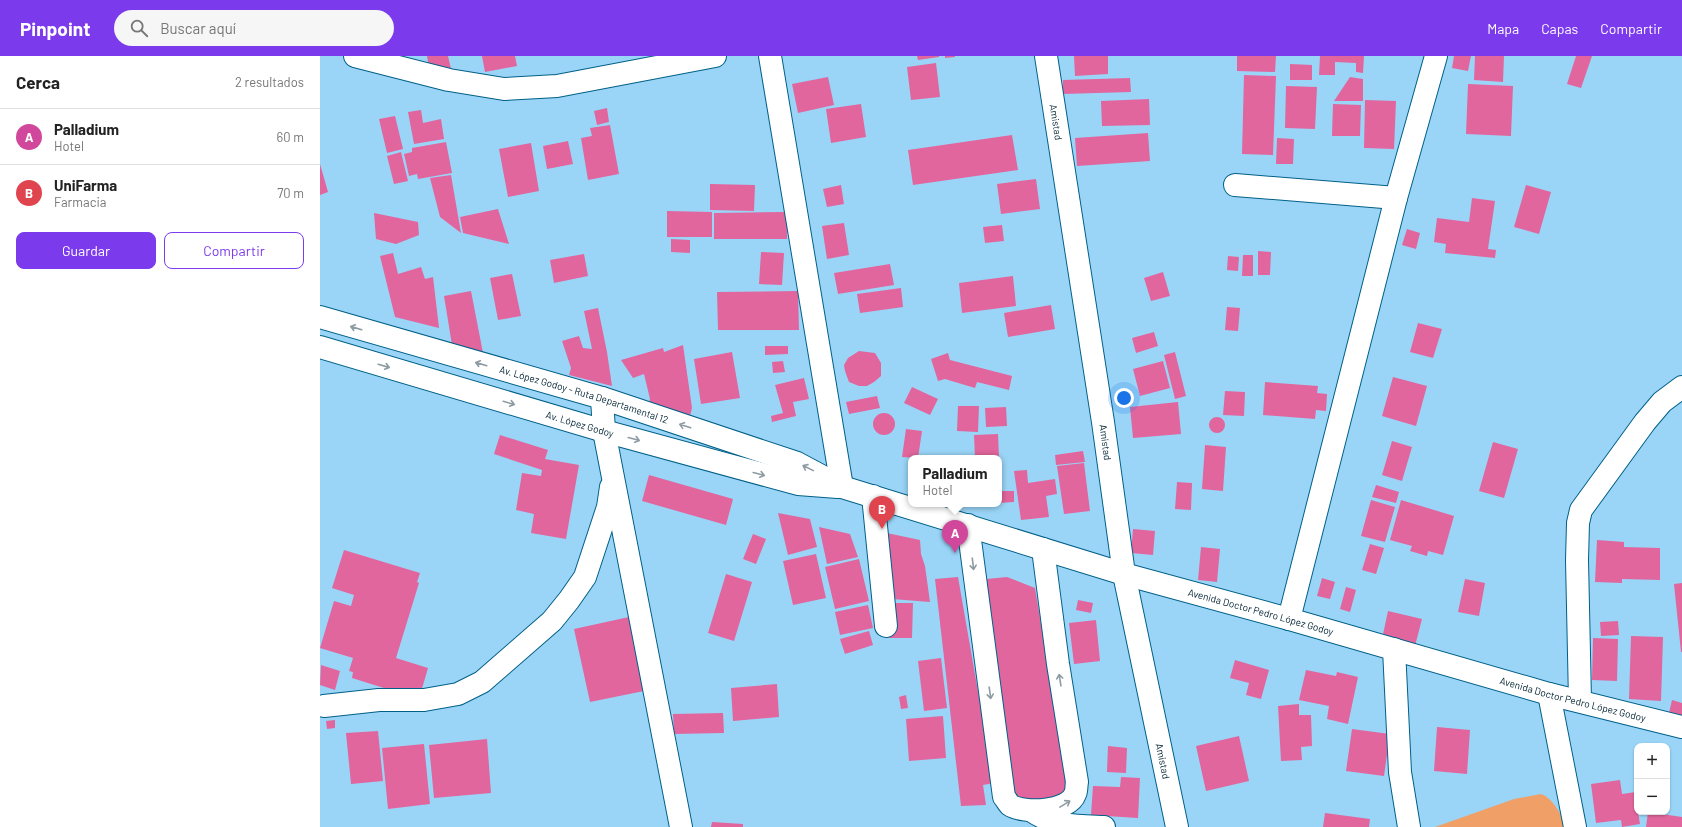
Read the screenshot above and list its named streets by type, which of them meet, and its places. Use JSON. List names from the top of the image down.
{
  "streets": {
    "street": [
      "Amistad",
      "Av. López Godoy - Ruta Departamental 12",
      "Av. López Godoy",
      "Avenida Doctor Pedro López Godoy"
    ]
  },
  "crossings": [
    ["Amistad", "Avenida Doctor Pedro López Godoy"],
    ["Av. López Godoy - Ruta Departamental 12", "Av. López Godoy"],
    ["Av. López Godoy - Ruta Departamental 12", "Avenida Doctor Pedro López Godoy"],
    ["Av. López Godoy", "Avenida Doctor Pedro López Godoy"]
  ],
  "one_way": ["Av. López Godoy - Ruta Departamental 12", "Av. López Godoy"],
  "page": {
    "header": "Pinpoint",
    "search": "Buscar aquí",
    "nav": ["Mapa", "Capas", "Compartir"],
    "heading": ["Cerca", "2 resultados"],
    "list": [
      {
        "mark": "A",
        "name": "Palladium",
        "note": "Hotel",
        "value": "60 m"
      },
      {
        "mark": "B",
        "name": "UniFarma",
        "note": "Farmacia",
        "value": "70 m"
      }
    ],
    "buttons": ["Guardar", "Compartir"],
    "popup": ["Palladium", "Hotel"],
    "pins": ["B", "A"],
    "map_buttons": ["+", "−"]
  }
}
